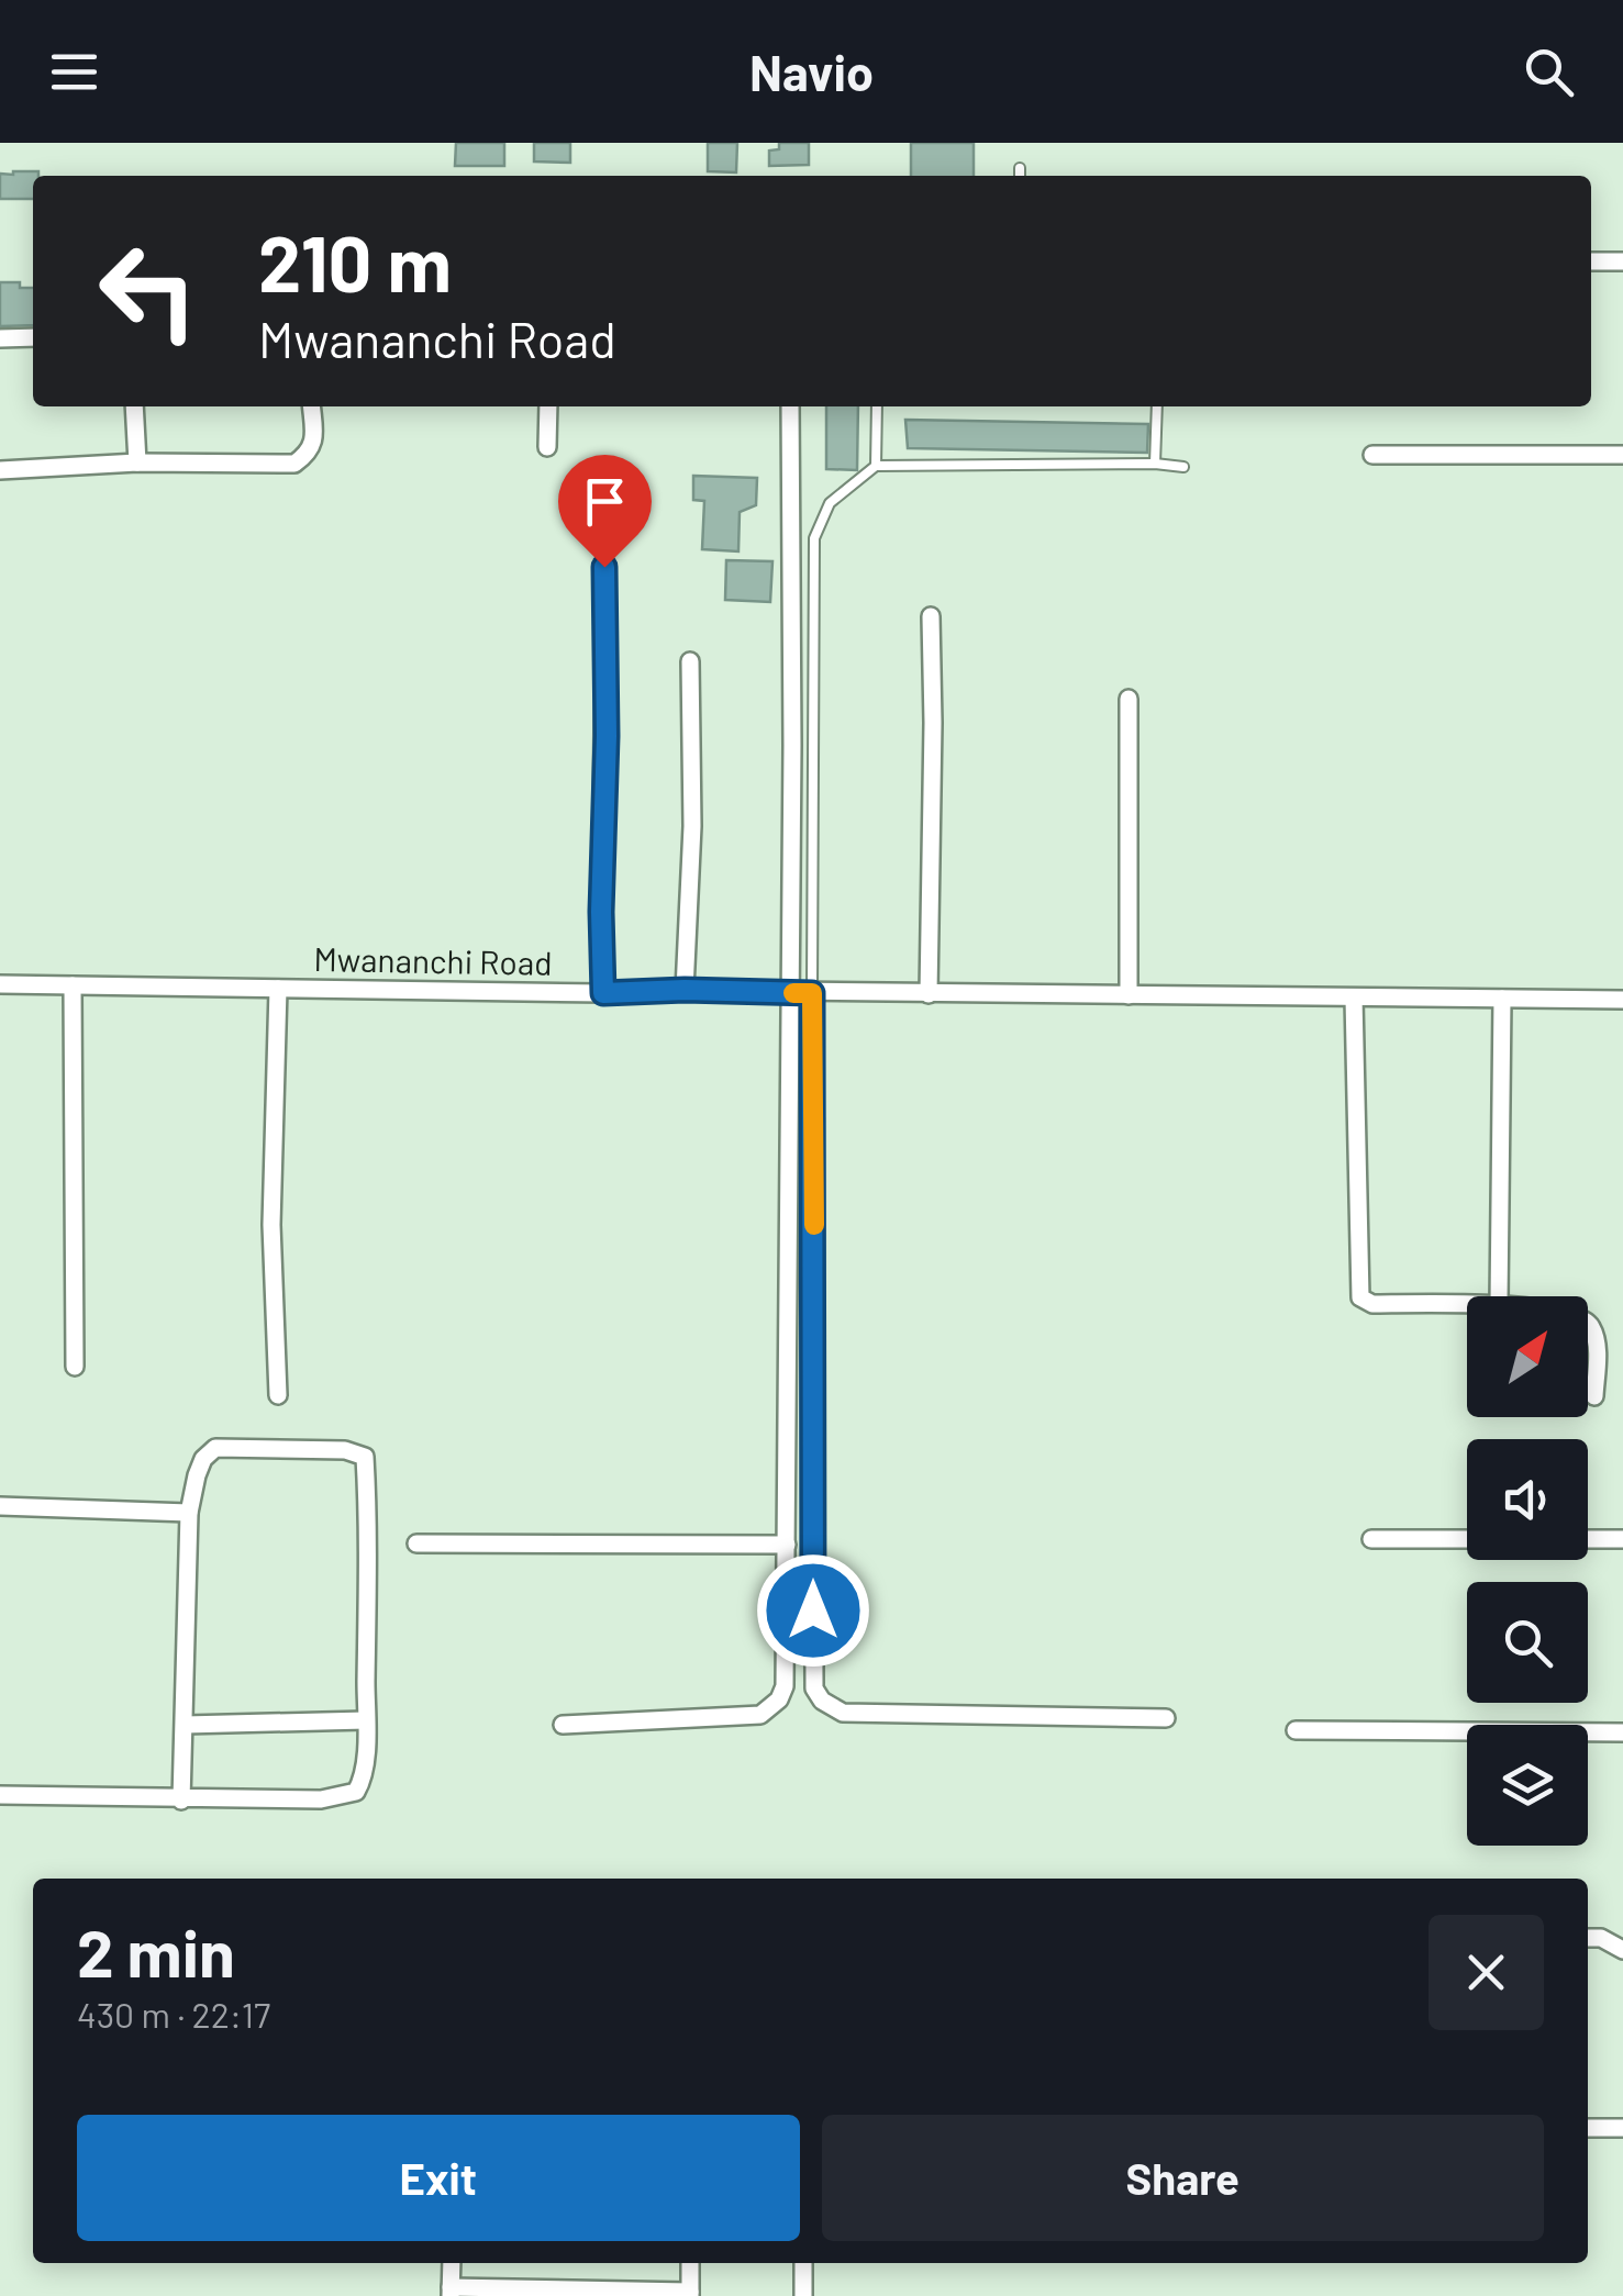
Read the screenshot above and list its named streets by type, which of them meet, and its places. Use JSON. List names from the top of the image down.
{
  "streets": {
    "street": ["Mwananchi Road"]
  },
  "north": "top right",
  "page": {
    "header": "Navio",
    "turn": ["210 m", "Mwananchi Road"],
    "heading": ["2 min", "430 m · 22:17"],
    "buttons": ["Exit", "Share"]
  }
}
